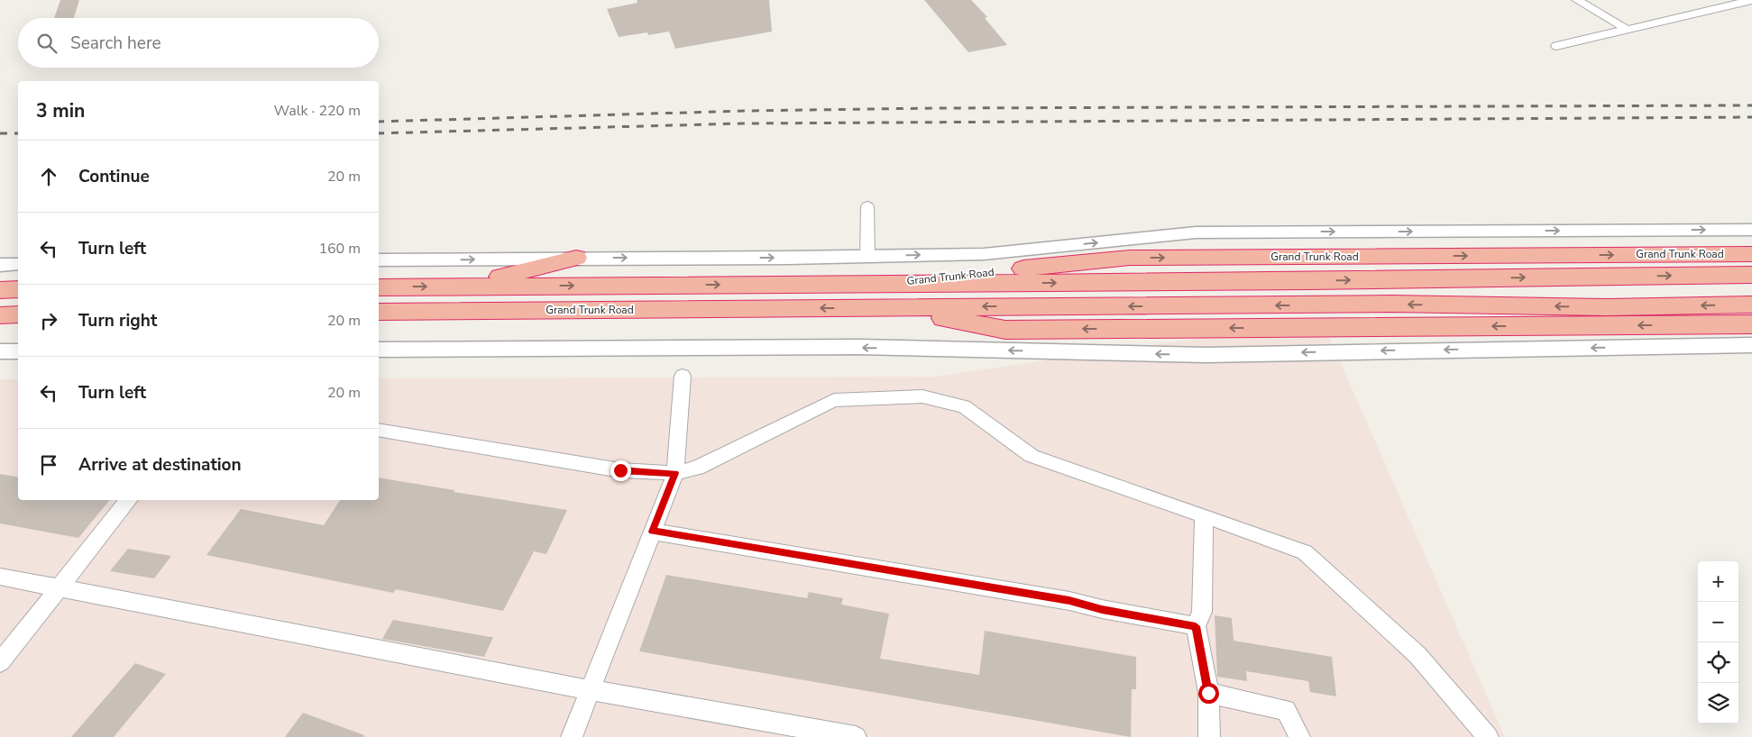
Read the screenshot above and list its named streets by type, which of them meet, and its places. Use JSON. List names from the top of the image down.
{
  "streets": {
    "highway": ["Grand Trunk Road"]
  },
  "page": {
    "search": "Search here",
    "heading": ["3 min", "Walk · 220 m"],
    "list": [
      ["Continue", "20 m"],
      ["Turn left", "160 m"],
      ["Turn right", "20 m"],
      ["Turn left", "20 m"],
      "Arrive at destination"
    ],
    "map_buttons": ["+", "−"]
  }
}
